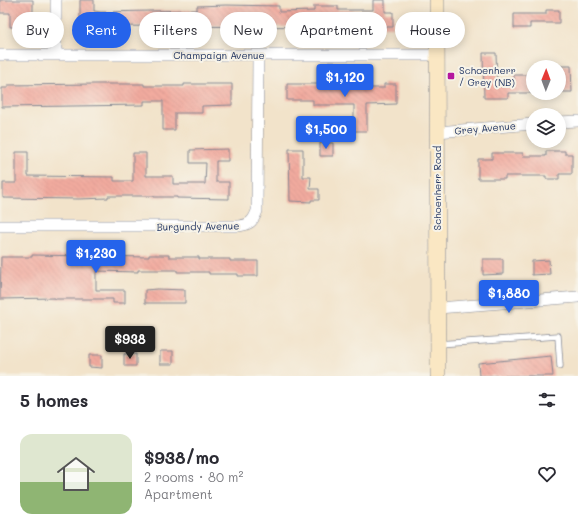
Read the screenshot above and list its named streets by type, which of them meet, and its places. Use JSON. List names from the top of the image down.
{
  "streets": {
    "main road": ["Schoenherr Road"],
    "street": ["Champaign Avenue", "Grey Avenue", "Burgundy Avenue"]
  },
  "crossings": [
    ["Champaign Avenue", "Schoenherr Road"],
    ["Champaign Avenue", "Burgundy Avenue"],
    ["Grey Avenue", "Schoenherr Road"]
  ],
  "places": {
    "transit": ["Schoenherr / Grey (NB)"]
  },
  "north": "top",
  "page": {
    "chip": [
      "Buy",
      "Rent",
      "Filters",
      "New",
      "Apartment",
      "House"
    ],
    "price": [
      "$1,120",
      "$1,500",
      "$1,230",
      "$1,880",
      "$938"
    ],
    "heading": "5 homes",
    "list": [
      {
        "name": "$938/mo",
        "note": "2 rooms · 80 m² · Apartment"
      }
    ]
  }
}
